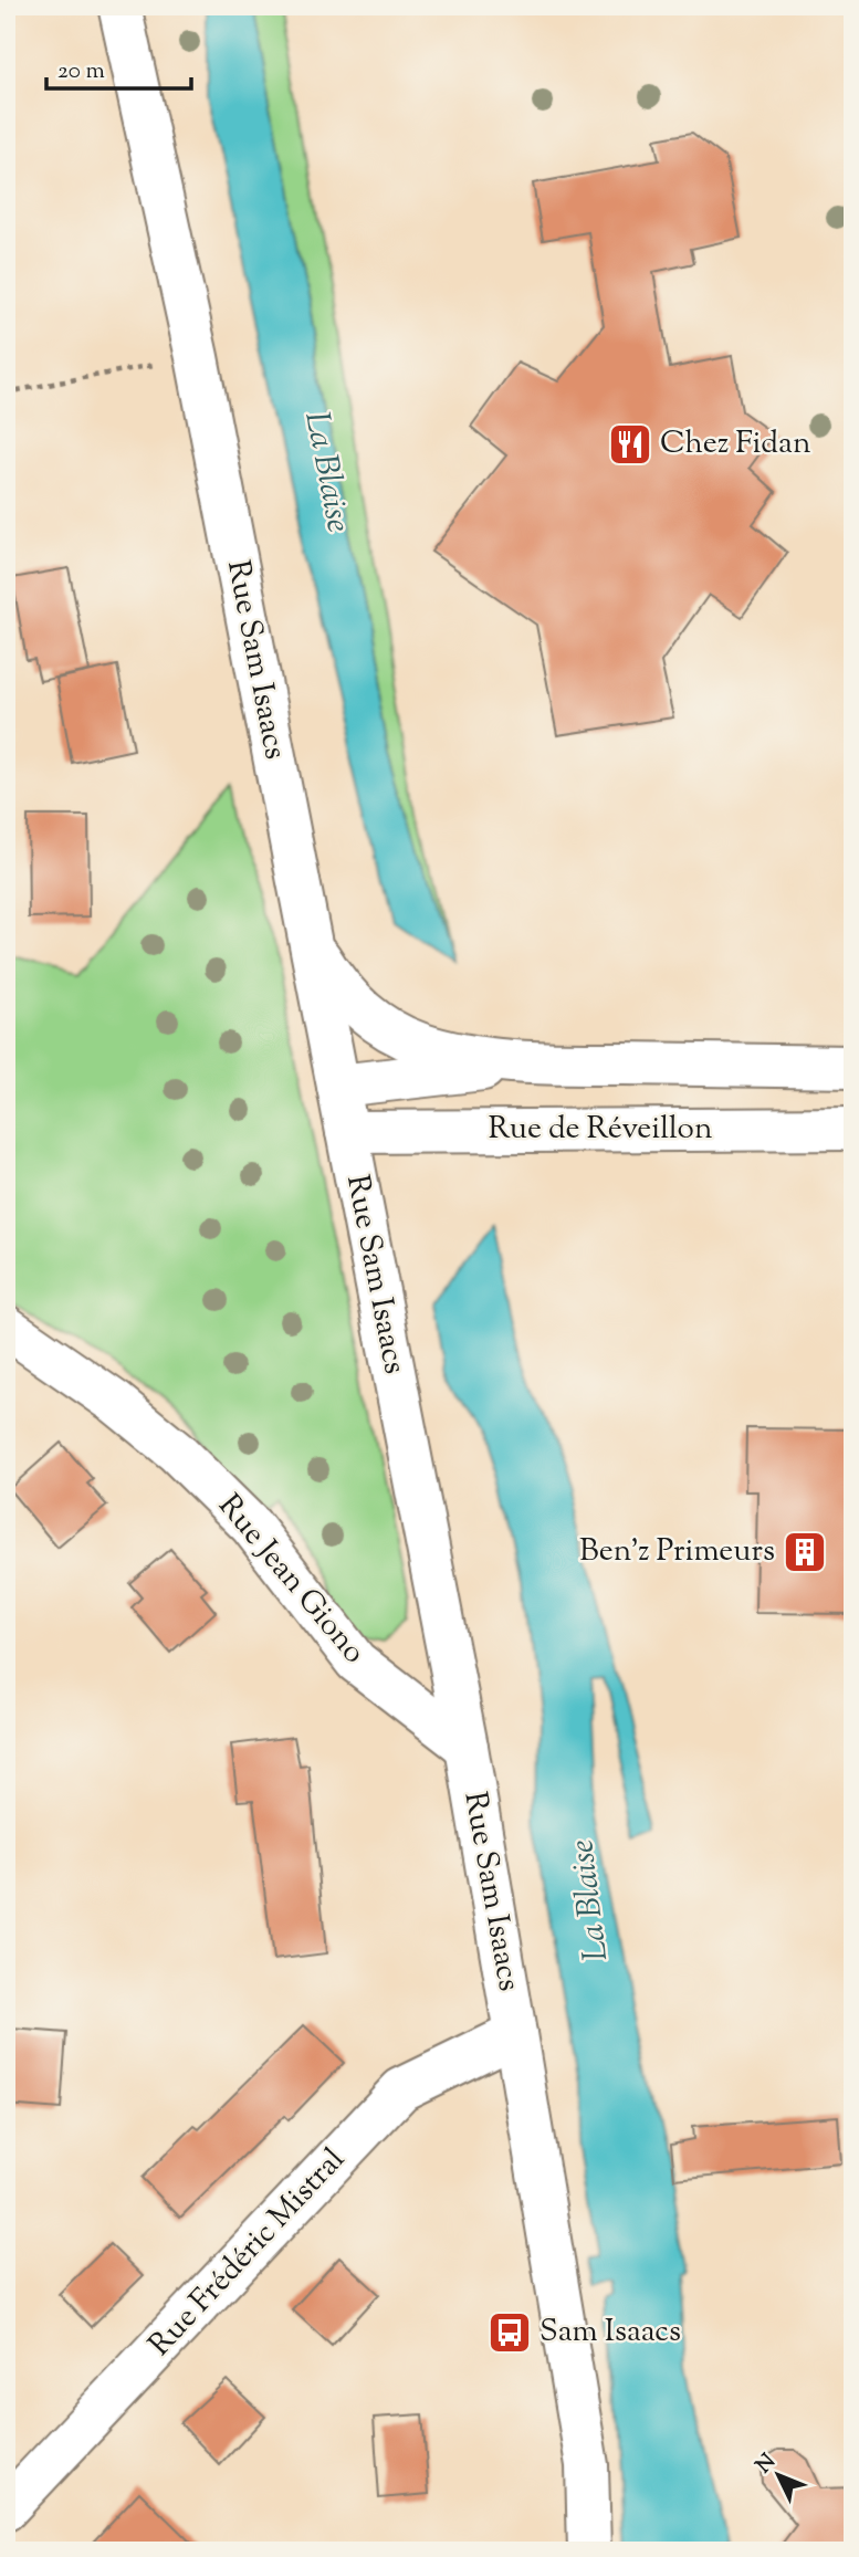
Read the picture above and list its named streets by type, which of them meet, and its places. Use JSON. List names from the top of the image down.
{
  "streets": {
    "main road": [
      "Rue Sam Isaacs",
      "Rue de Réveillon",
      "Rue Jean Giono",
      "Rue Frédéric Mistral"
    ]
  },
  "crossings": [
    ["Rue Sam Isaacs", "Rue de Réveillon"],
    ["Rue Sam Isaacs", "Rue Jean Giono"],
    ["Rue Sam Isaacs", "Rue Frédéric Mistral"]
  ],
  "water": ["La Blaise"],
  "places": {
    "restaurant": ["Chez Fidan"],
    "building": ["Ben'z Primeurs"],
    "bus stop": ["Sam Isaacs"]
  },
  "scale_bar": "20 m",
  "north": "top left"
}
